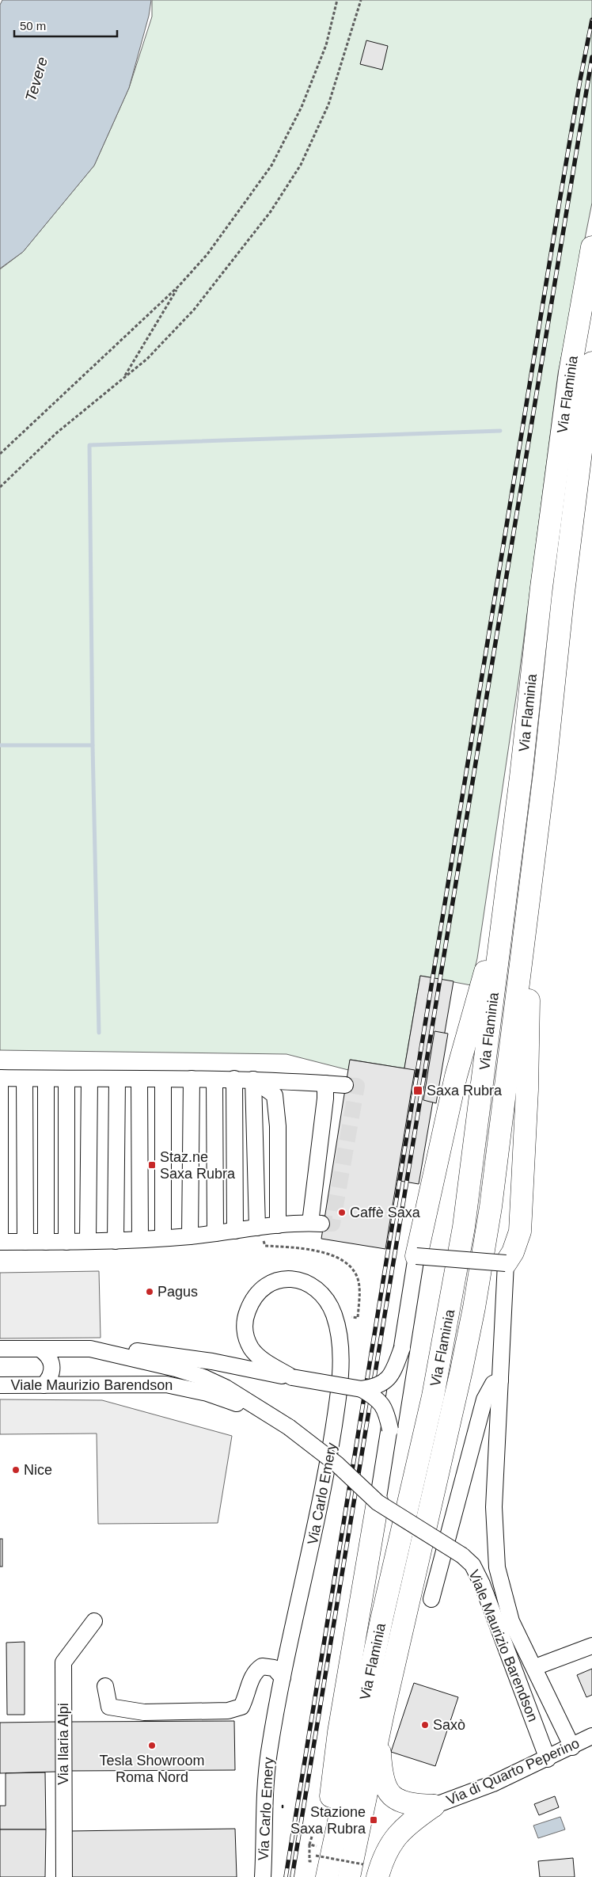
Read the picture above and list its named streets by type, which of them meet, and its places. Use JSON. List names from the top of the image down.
{
  "streets": {
    "highway": ["Via Flaminia"],
    "street": [
      "Viale Maurizio Barendson",
      "Via Carlo Emery",
      "Via Ilaria Alpi",
      "Via di Quarto Peperino"
    ]
  },
  "crossings": [
    ["Viale Maurizio Barendson", "Via di Quarto Peperino"]
  ],
  "water": ["Tevere"],
  "places": {
    "transit": ["Saxa Rubra", "Staz.ne Saxa Rubra", "Stazione Saxa Rubra"],
    "other": [
      "Caffè Saxa",
      "Pagus",
      "Nice",
      "Saxò",
      "Tesla Showroom Roma Nord"
    ]
  },
  "scale_bar": "50 m"
}
